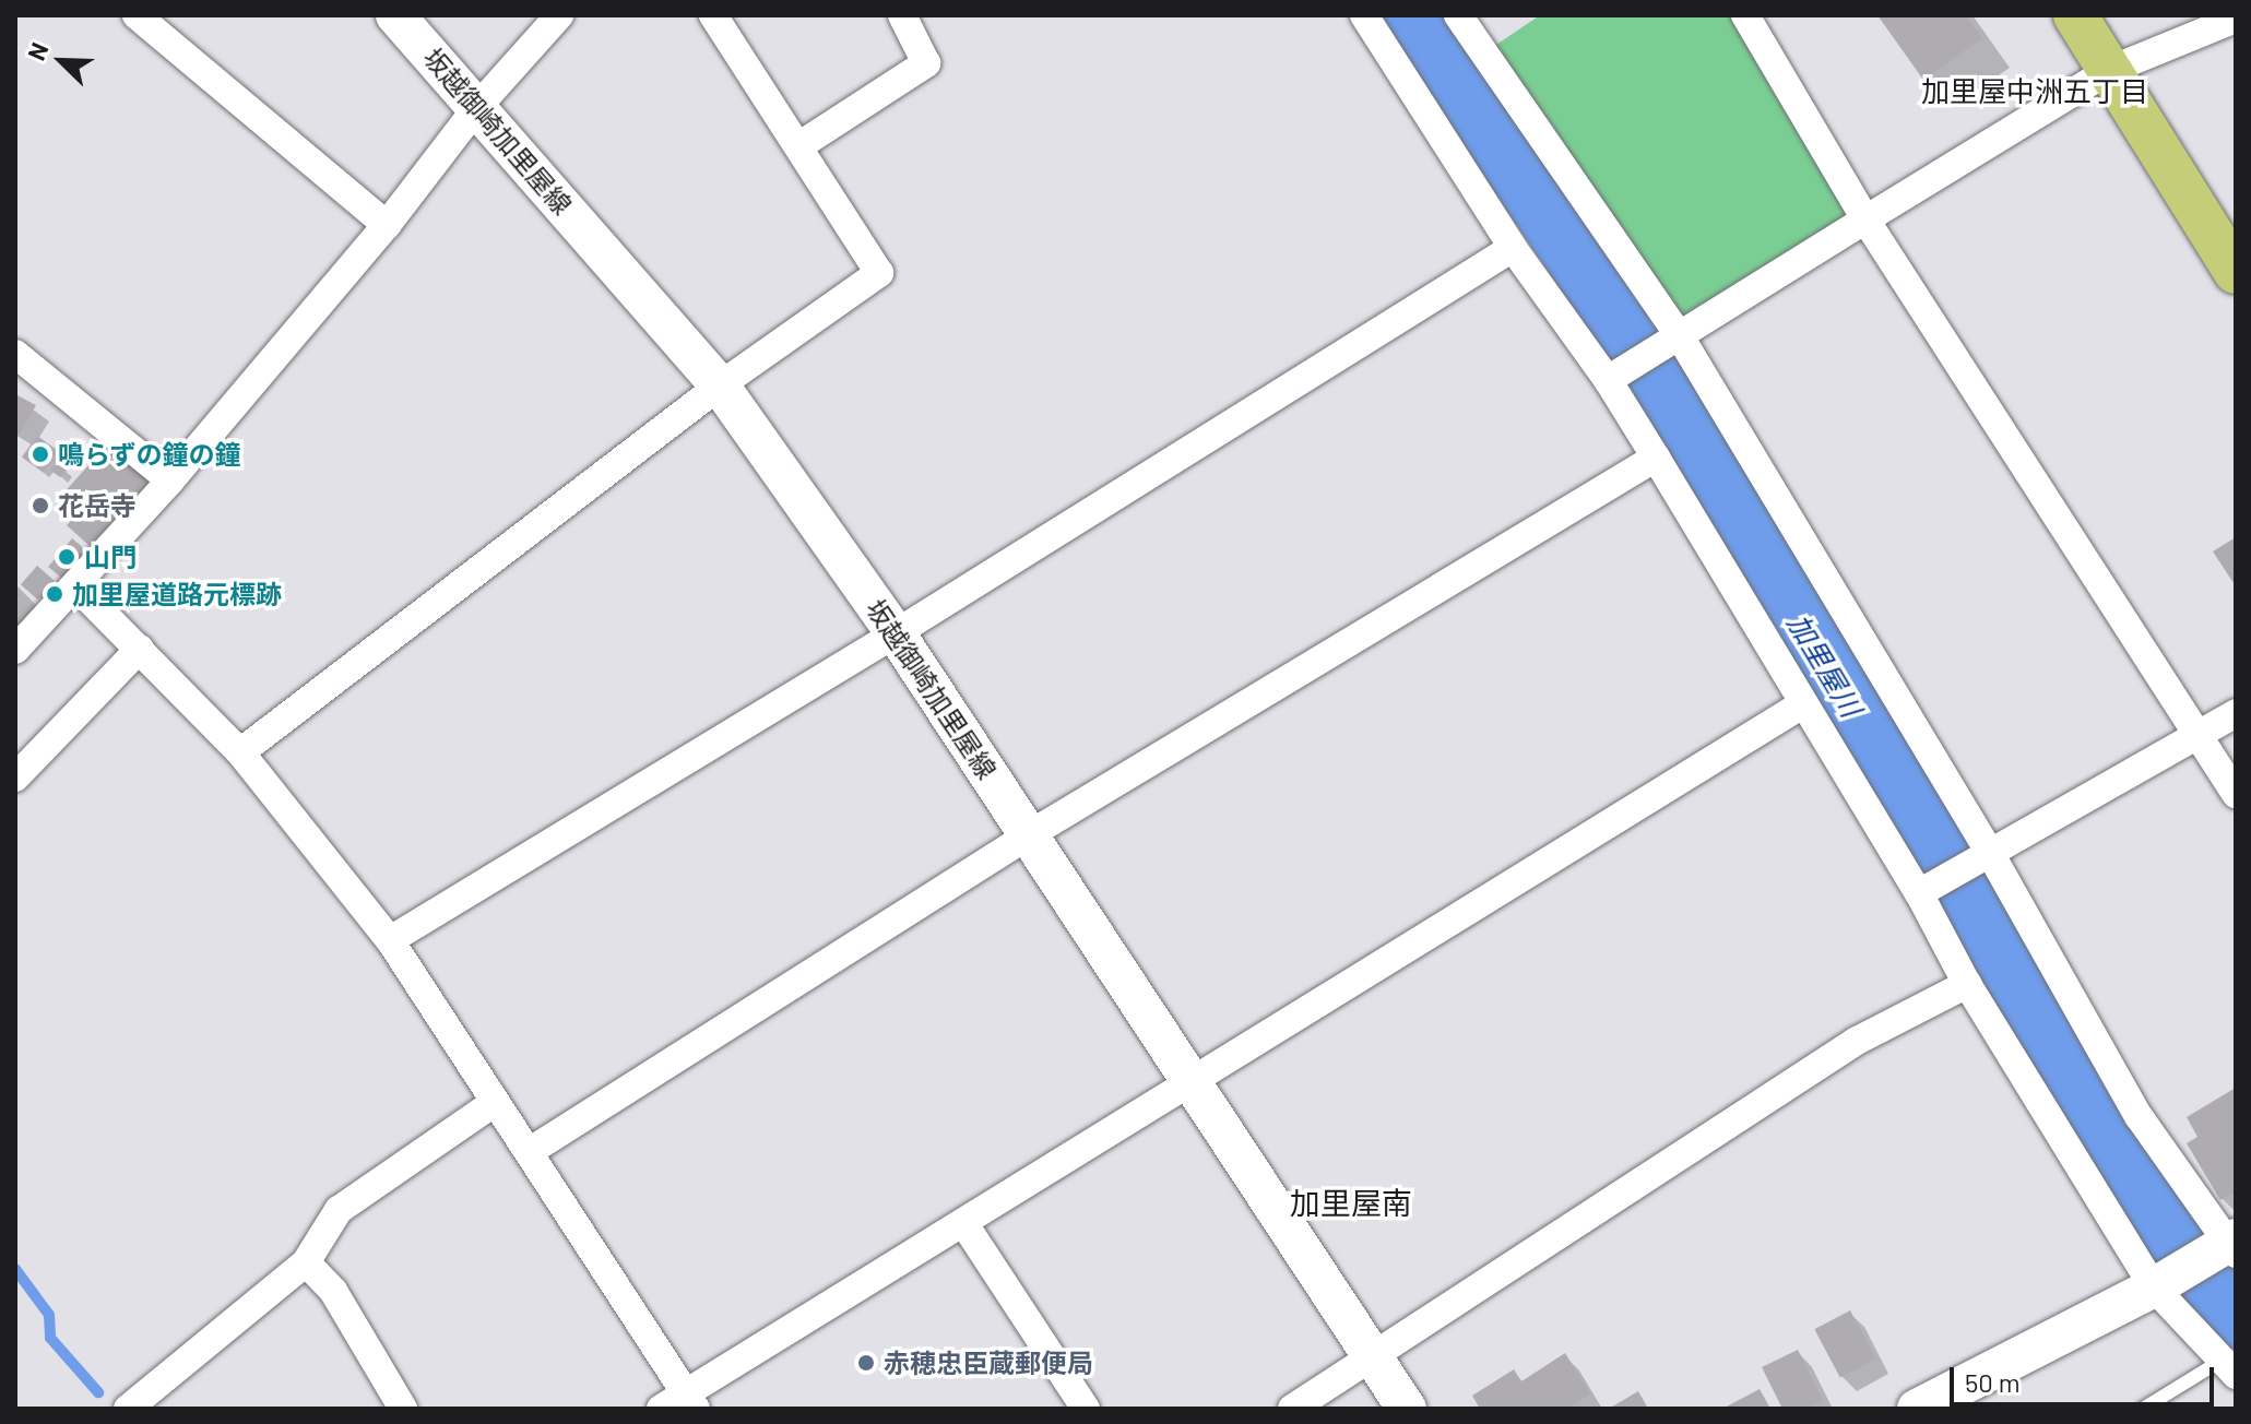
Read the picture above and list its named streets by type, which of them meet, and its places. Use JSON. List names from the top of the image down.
{
  "streets": {
    "street": ["坂越御崎加里屋線"]
  },
  "districts": ["加里屋中洲五丁目", "加里屋南"],
  "water": ["加里屋川"],
  "places": [
    "鳴らずの鐘の鐘",
    "花岳寺",
    "山門",
    "加里屋道路元標跡",
    "赤穂忠臣蔵郵便局"
  ],
  "scale_bar": "50 m",
  "north": "top left"
}
